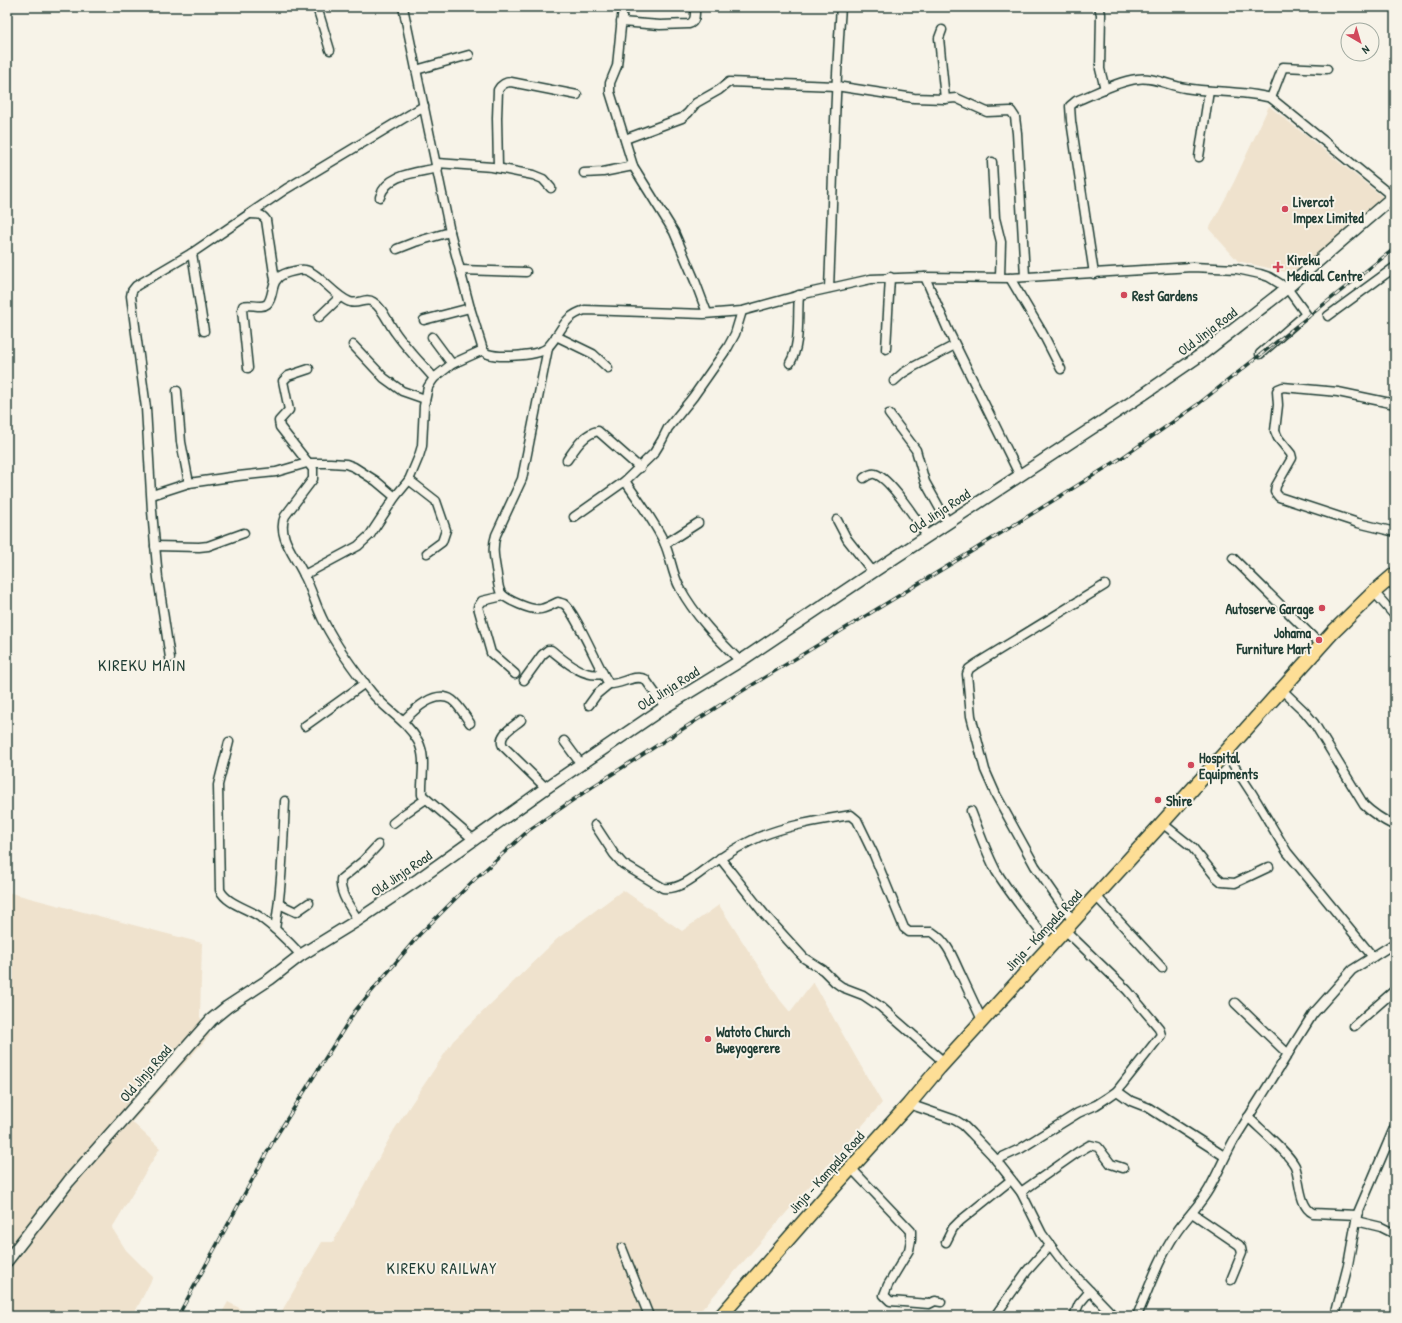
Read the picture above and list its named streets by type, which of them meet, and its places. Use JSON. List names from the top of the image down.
{
  "streets": {
    "highway": ["Jinja - Kampala Road"],
    "main road": ["Old Jinja Road"]
  },
  "districts": ["KIREKU MAIN", "KIREKU RAILWAY"],
  "places": {
    "other": [
      "Livercot Impex Limited",
      "Rest Gardens",
      "Autoserve Garage",
      "Johama Furniture Mart",
      "Hospital Equipments",
      "Shire",
      "Watoto Church Bweyogerere"
    ],
    "health": ["Kireku Medical Centre"]
  },
  "north": "bottom right"
}
